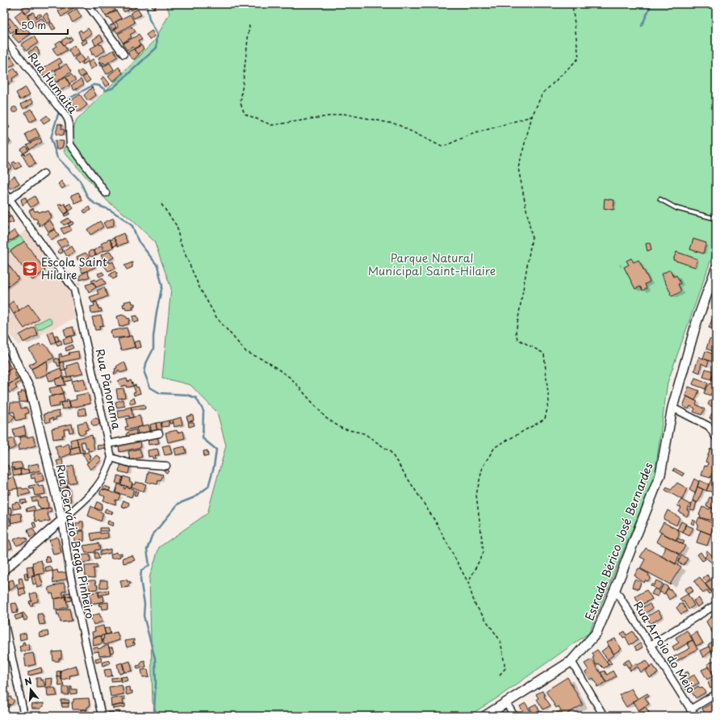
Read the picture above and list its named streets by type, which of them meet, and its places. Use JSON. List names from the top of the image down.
{
  "streets": {
    "main road": ["Estrada Bérico José Bernardes"],
    "street": [
      "Rua Humaitá",
      "Rua Panorama",
      "Rua Gervázio Braga Pinheiro",
      "Rua Arroio do Meio"
    ]
  },
  "crossings": [
    ["Rua Panorama", "Rua Gervázio Braga Pinheiro"],
    ["Estrada Bérico José Bernardes", "Rua Arroio do Meio"]
  ],
  "parks": ["Parque Natural Municipal Saint-Hilaire"],
  "places": {
    "school or university": ["Escola Saint Hilaire"]
  },
  "scale_bar": "50 m",
  "north": "top"
}
